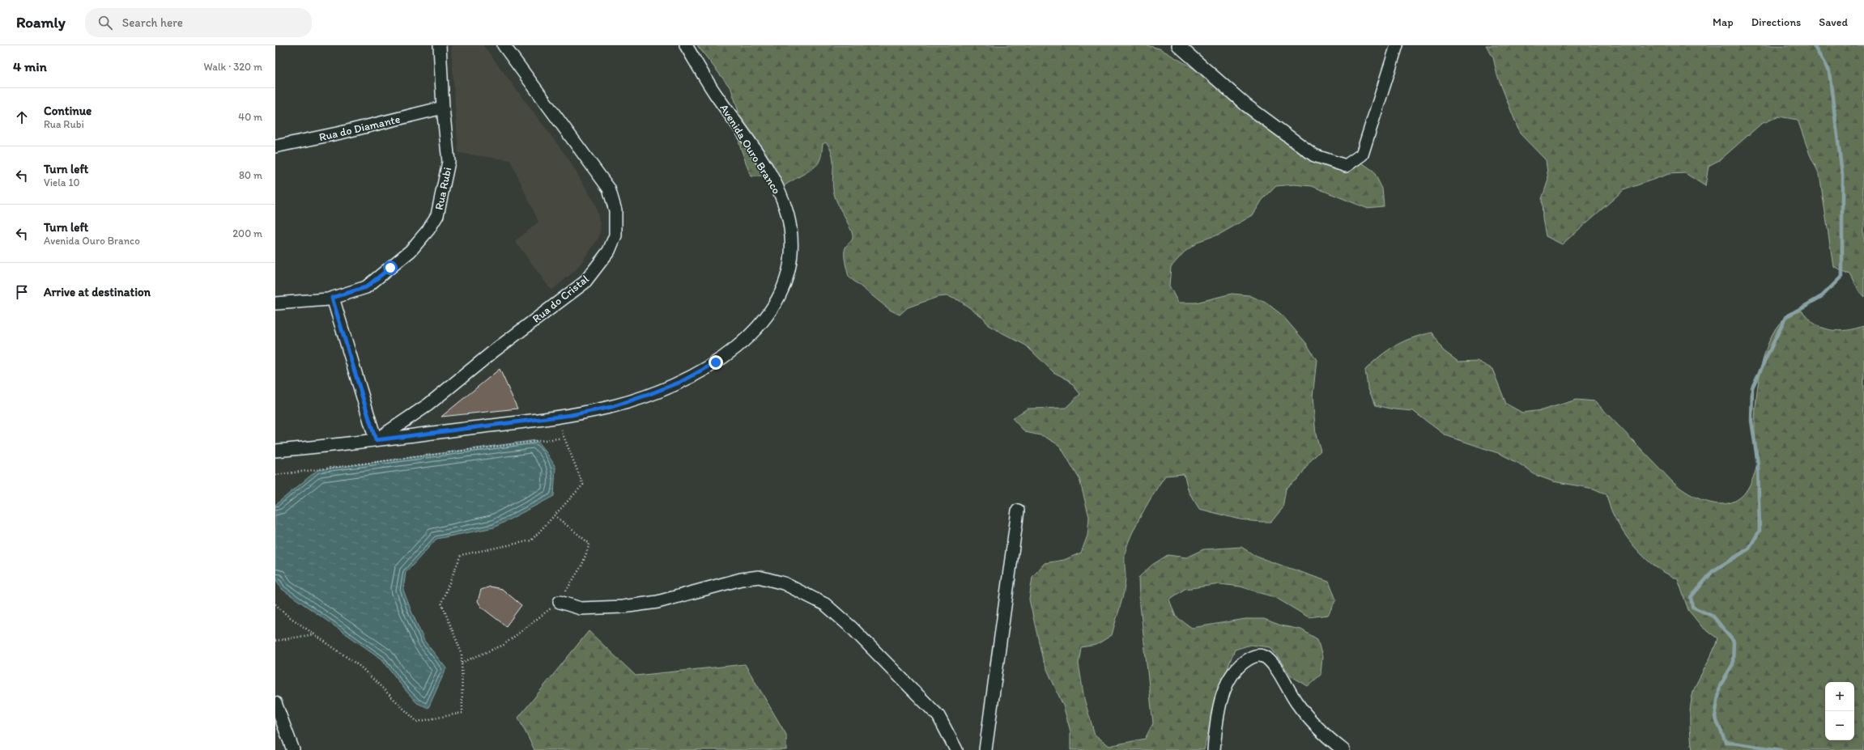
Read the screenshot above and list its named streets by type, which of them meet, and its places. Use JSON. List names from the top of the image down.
{
  "streets": {
    "street": [
      "Rua do Diamante",
      "Avenida Ouro Branco",
      "Rua Rubi",
      "Rua do Cristal"
    ]
  },
  "crossings": [
    ["Rua do Diamante", "Rua Rubi"],
    ["Avenida Ouro Branco", "Rua do Cristal"]
  ],
  "page": {
    "header": "Roamly",
    "search": "Search here",
    "nav": ["Map", "Directions", "Saved"],
    "heading": ["4 min", "Walk · 320 m"],
    "list": [
      ["Continue", "Rua Rubi", "40 m"],
      ["Turn left", "Viela 10", "80 m"],
      ["Turn left", "Avenida Ouro Branco", "200 m"],
      "Arrive at destination"
    ],
    "map_buttons": ["+", "−"]
  }
}
